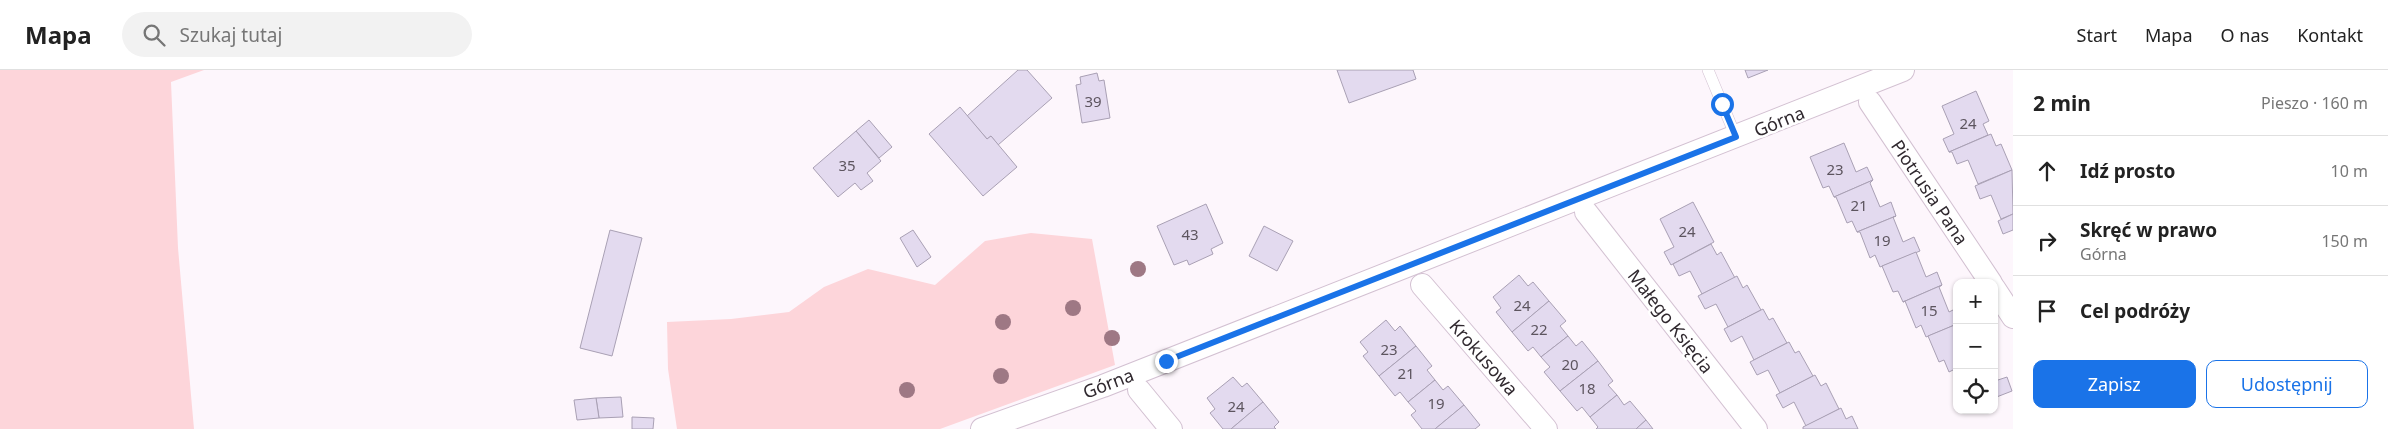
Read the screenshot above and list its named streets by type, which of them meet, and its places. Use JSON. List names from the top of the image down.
{
  "streets": {
    "street": [
      "Górna",
      "Piotrusia Pana",
      "Małego Księcia",
      "Krokusowa"
    ]
  },
  "house_numbers": [
    "39",
    "24",
    "35",
    "23",
    "21",
    "24",
    "43",
    "19",
    "24",
    "15",
    "22",
    "23",
    "20",
    "21",
    "18",
    "19",
    "24"
  ],
  "page": {
    "header": "Mapa",
    "search": "Szukaj tutaj",
    "nav": [
      "Start",
      "Mapa",
      "O nas",
      "Kontakt"
    ],
    "heading": ["2 min", "Pieszo · 160 m"],
    "list": [
      ["Idź prosto", "10 m"],
      ["Skręć w prawo", "Górna", "150 m"],
      "Cel podróży"
    ],
    "map_buttons": ["+", "−"],
    "buttons": ["Zapisz", "Udostępnij"]
  }
}
